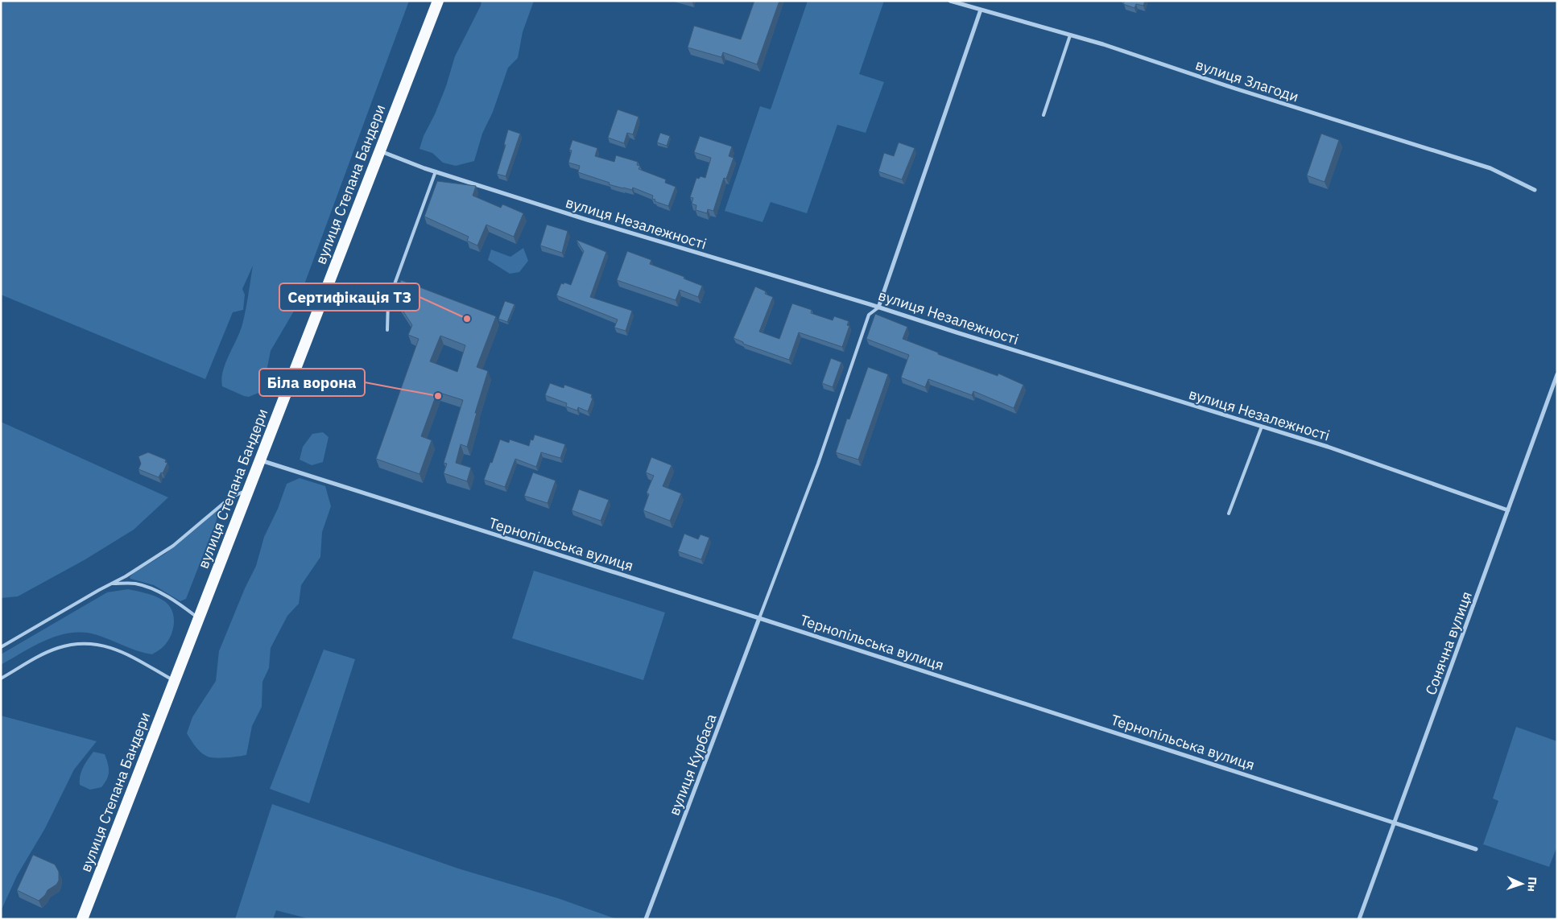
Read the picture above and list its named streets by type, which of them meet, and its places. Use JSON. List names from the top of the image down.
{
  "streets": {
    "highway": ["вулиця Степана Бандери"],
    "street": [
      "вулиця Злагоди",
      "вулиця Незалежності",
      "Тернопільська вулиця",
      "Сонячна вулиця",
      "вулиця Курбаса"
    ]
  },
  "crossings": [
    ["вулиця Степана Бандери", "вулиця Незалежності"],
    ["вулиця Степана Бандери", "Тернопільська вулиця"],
    ["вулиця Незалежності", "Сонячна вулиця"],
    ["Тернопільська вулиця", "Сонячна вулиця"],
    ["Тернопільська вулиця", "вулиця Курбаса"]
  ],
  "places": ["Сертифікація ТЗ", "Біла ворона"],
  "north": "right"
}
